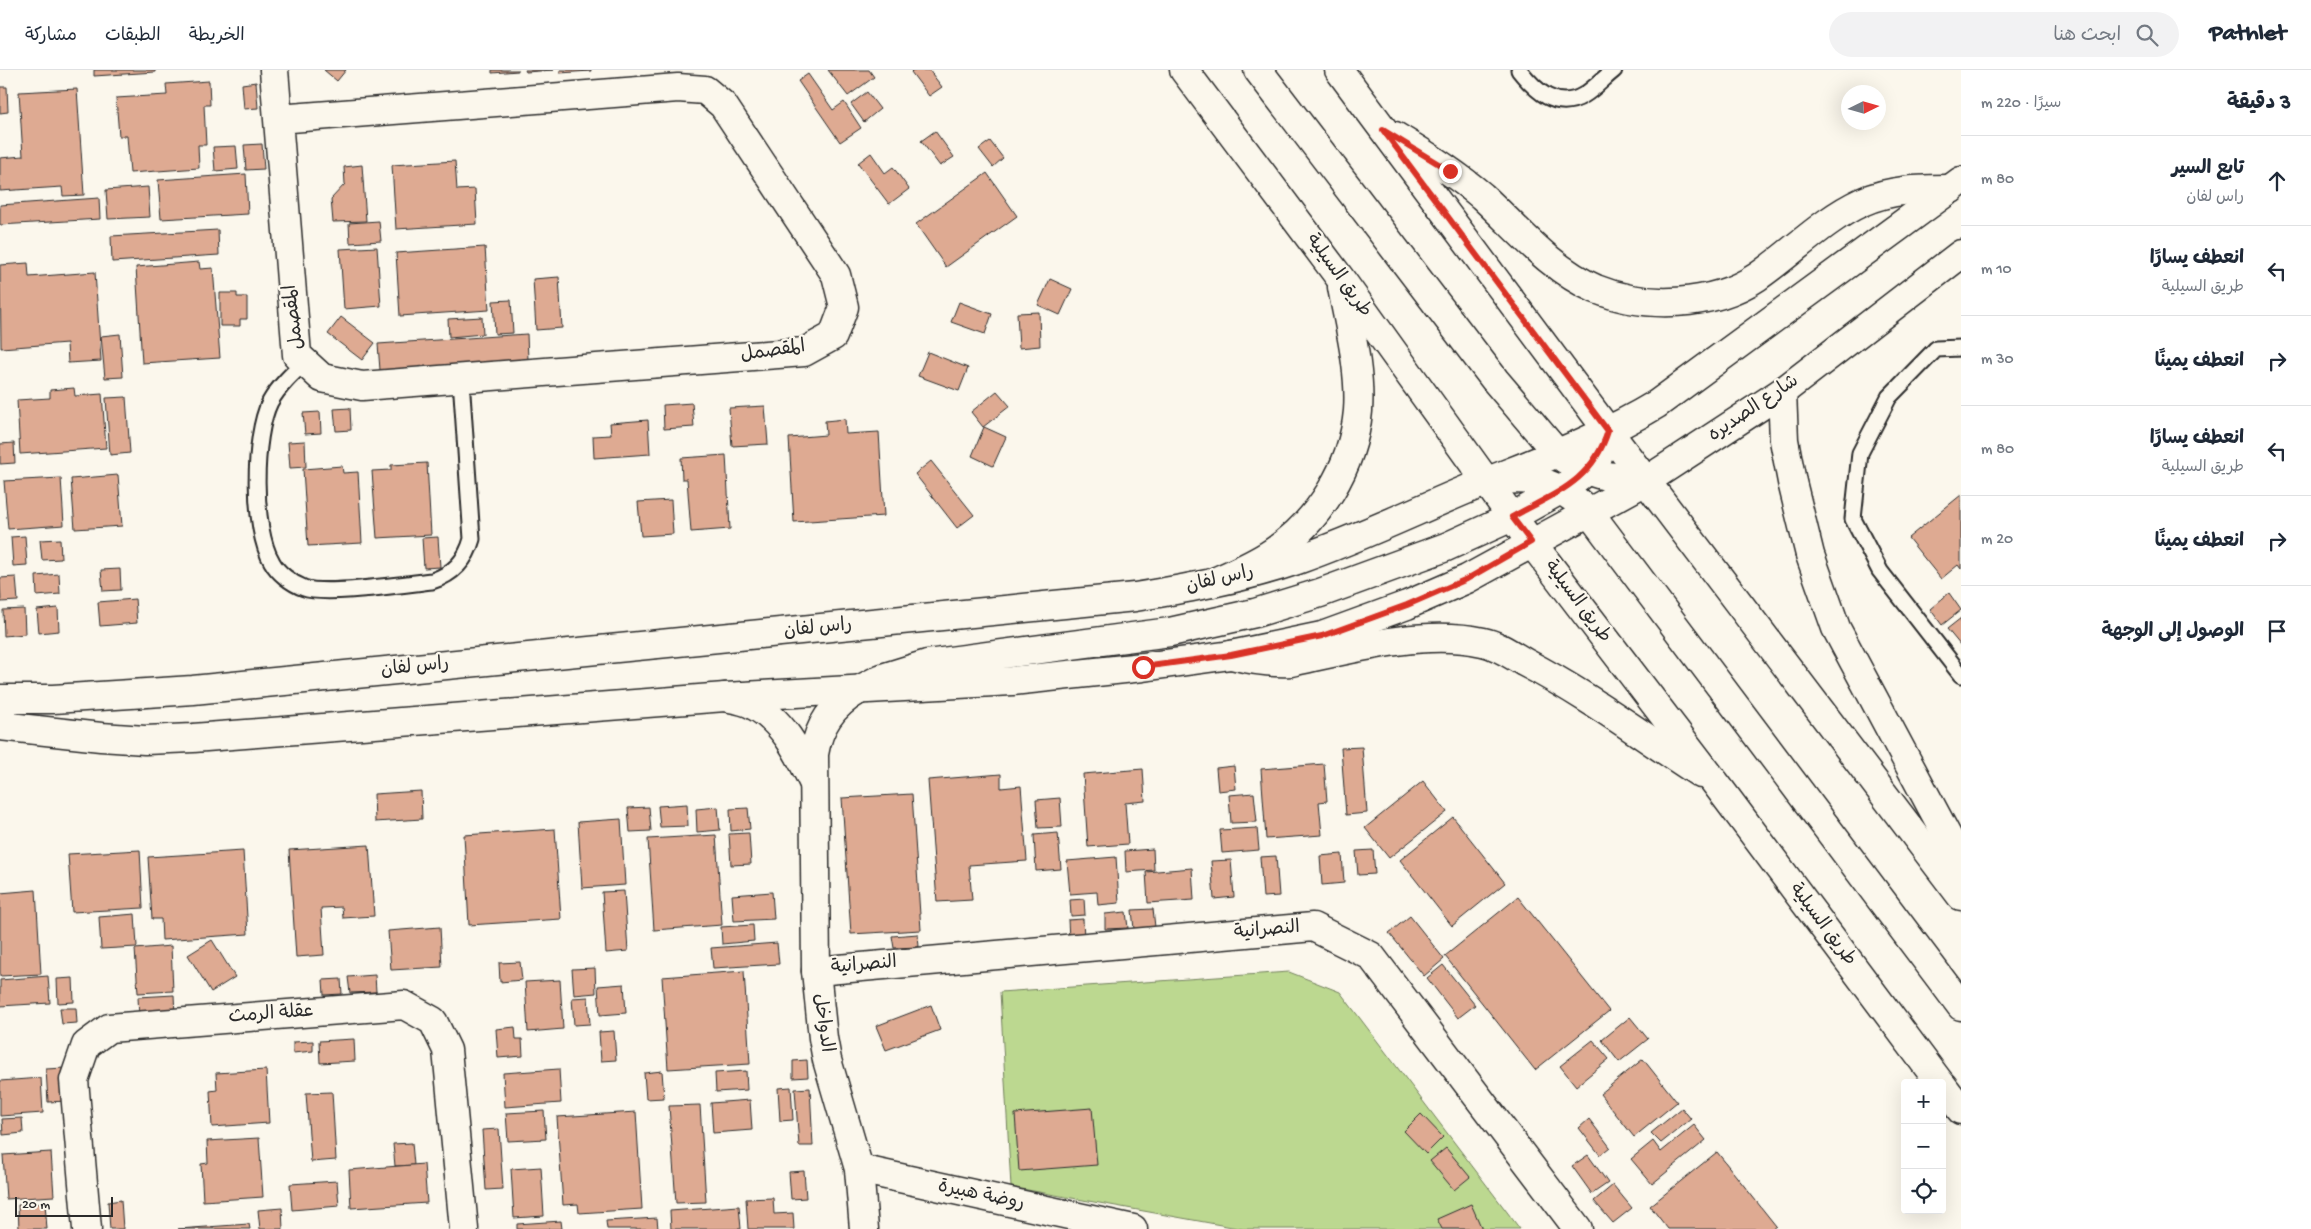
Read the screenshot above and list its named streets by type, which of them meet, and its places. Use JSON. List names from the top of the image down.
{
  "streets": {
    "main road": [
      "طريق السيلية",
      "المقصمل",
      "شارع الصديره",
      "راس لفان",
      "النصرانية",
      "عقلة الرمث",
      "الدواخل",
      "روضة هبيرة"
    ]
  },
  "crossings": [
    ["طريق السيلية", "شارع الصديره"],
    ["طريق السيلية", "راس لفان"],
    ["النصرانية", "الدواخل"],
    ["الدواخل", "روضة هبيرة"]
  ],
  "scale_bar": "20 m",
  "north": "right",
  "page": {
    "header": "Pathlet",
    "search": "ابحث هنا",
    "nav": ["الخريطة", "الطبقات", "مشاركة"],
    "heading": ["3 دقيقة", "سيرًا · 220 m"],
    "list": [
      ["تابع السير", "راس لفان", "80 m"],
      ["انعطف يسارًا", "طريق السيلية", "10 m"],
      ["انعطف يمينًا", "30 m"],
      ["انعطف يسارًا", "طريق السيلية", "80 m"],
      ["انعطف يمينًا", "20 m"],
      "الوصول إلى الوجهة"
    ],
    "map_buttons": ["+", "−"],
    "scale": "20 m"
  }
}
